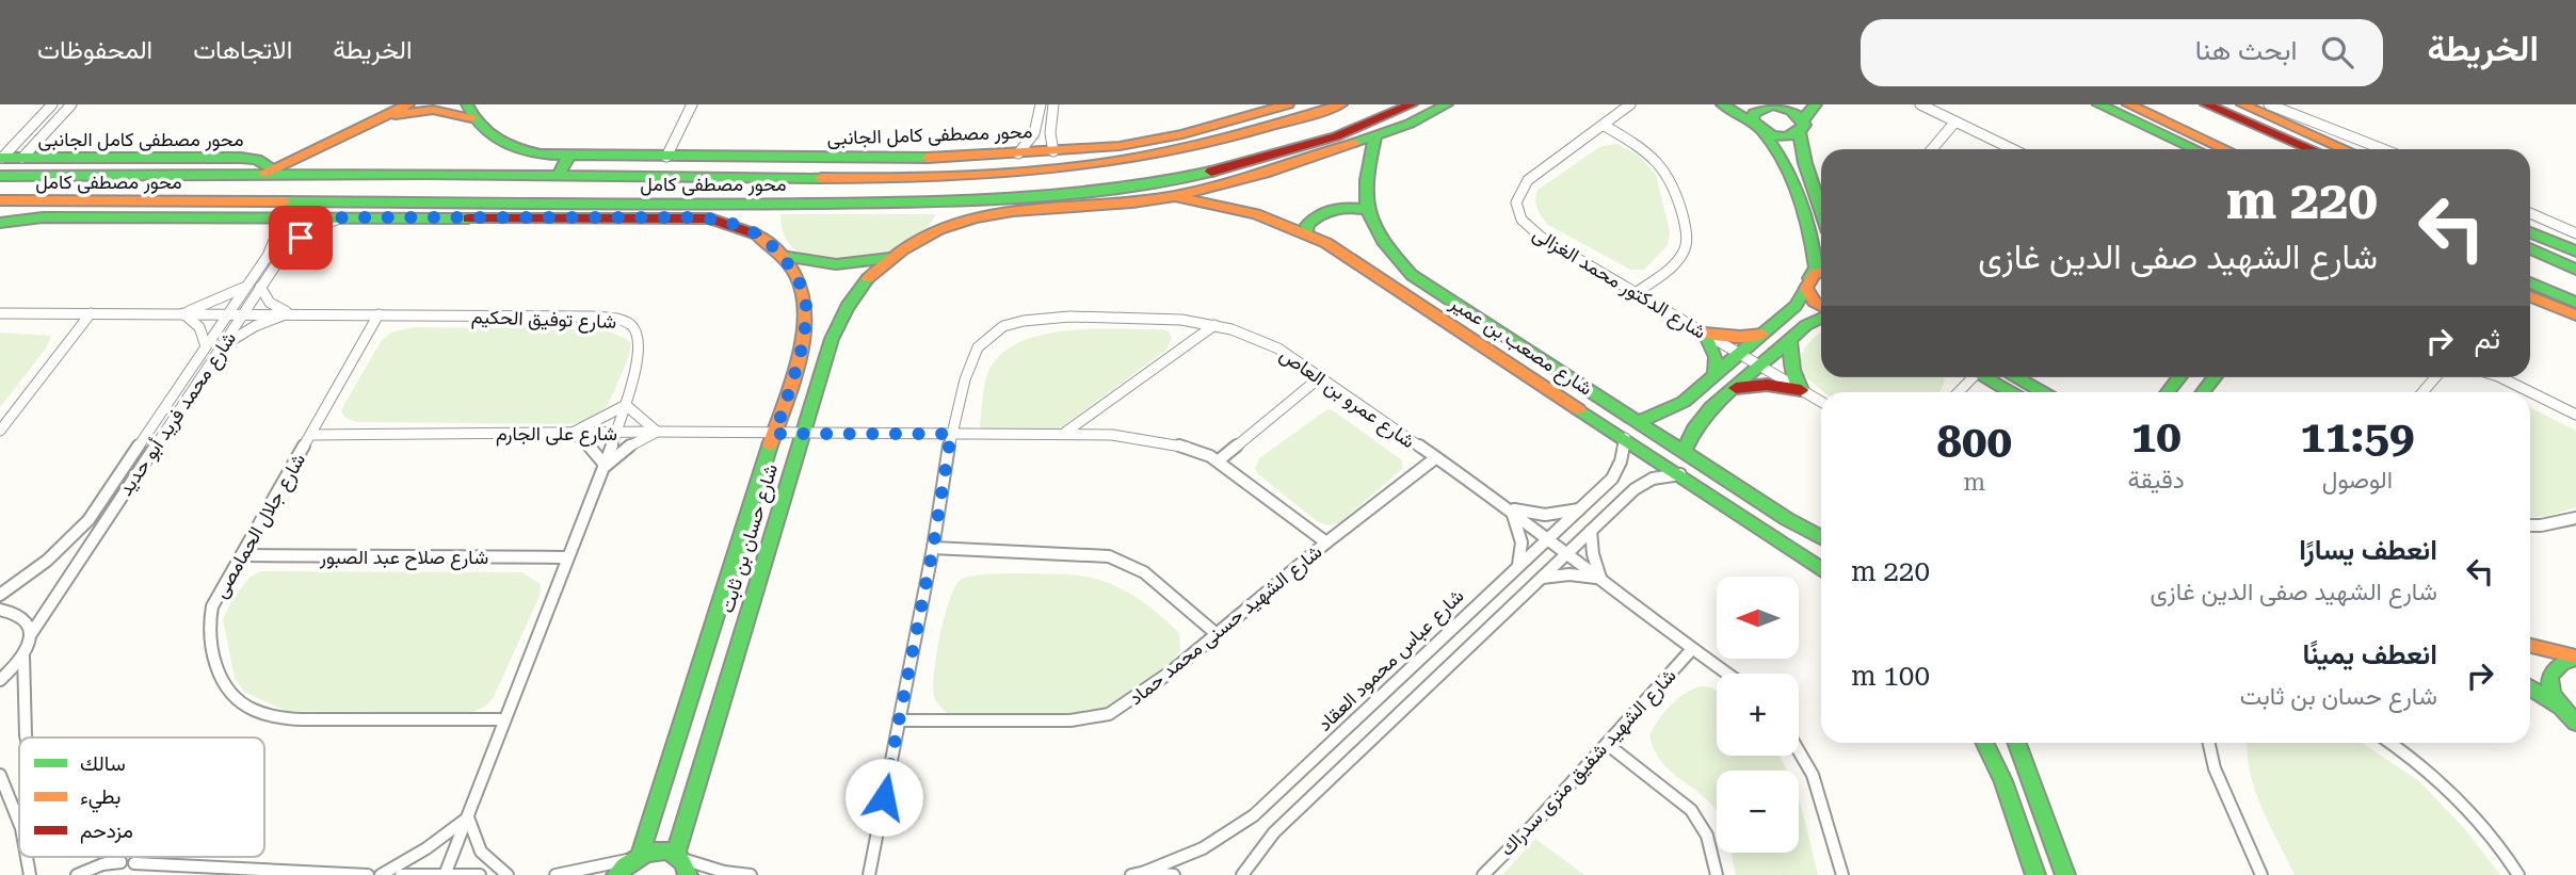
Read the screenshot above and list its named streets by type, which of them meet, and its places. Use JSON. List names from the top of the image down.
{
  "streets": {
    "street": [
      "محور مصطفى كامل الجانبى",
      "محور مصطفى كامل",
      "شارع الدكتور محمد الغزالى",
      "شارع توفيق الحكيم",
      "شارع مصعب بن عمير",
      "شارع عمرو بن العاص",
      "شارع محمد فريد أبو حديد",
      "شارع على الجارم",
      "شارع جلال الحمامصى",
      "شارع حسان بن ثابت",
      "شارع صلاح عبد الصبور",
      "شارع الشهيد حسنى محمد حماد",
      "شارع عباس محمود العقاد",
      "شارع الشهيد شفيق مترى سدراك"
    ]
  },
  "crossings": [
    ["محور مصطفى كامل الجانبى", "محور مصطفى كامل"],
    ["شارع توفيق الحكيم", "شارع محمد فريد أبو حديد"],
    ["شارع توفيق الحكيم", "شارع على الجارم"],
    ["شارع توفيق الحكيم", "شارع جلال الحمامصى"],
    ["شارع توفيق الحكيم", "شارع صلاح عبد الصبور"],
    ["شارع مصعب بن عمير", "شارع عباس محمود العقاد"],
    ["شارع عمرو بن العاص", "شارع على الجارم"],
    ["شارع عمرو بن العاص", "شارع الشهيد حسنى محمد حماد"],
    ["شارع عمرو بن العاص", "شارع عباس محمود العقاد"],
    ["شارع عمرو بن العاص", "شارع الشهيد شفيق مترى سدراك"],
    ["شارع محمد فريد أبو حديد", "شارع حسان بن ثابت"],
    ["شارع على الجارم", "شارع جلال الحمامصى"],
    ["شارع على الجارم", "شارع حسان بن ثابت"],
    ["شارع على الجارم", "شارع الشهيد حسنى محمد حماد"],
    ["شارع جلال الحمامصى", "شارع صلاح عبد الصبور"]
  ],
  "legend": ["سالك", "بطيء", "مزدحم"],
  "north": "left",
  "page": {
    "header": "الخريطة",
    "search": "ابحث هنا",
    "nav": ["الخريطة", "الاتجاهات", "المحفوظات"],
    "turn": ["220 m", "شارع الشهيد صفى الدين غازى"],
    "then": "ثم",
    "eta": [
      "11:59",
      "الوصول",
      "10",
      "دقيقة",
      "800",
      "m"
    ],
    "list": [
      {
        "name": "انعطف يسارًا",
        "note": "شارع الشهيد صفى الدين غازى",
        "value": "220 m"
      },
      {
        "name": "انعطف يمينًا",
        "note": "شارع حسان بن ثابت",
        "value": "100 m"
      }
    ],
    "map_buttons": ["+", "−"]
  }
}
